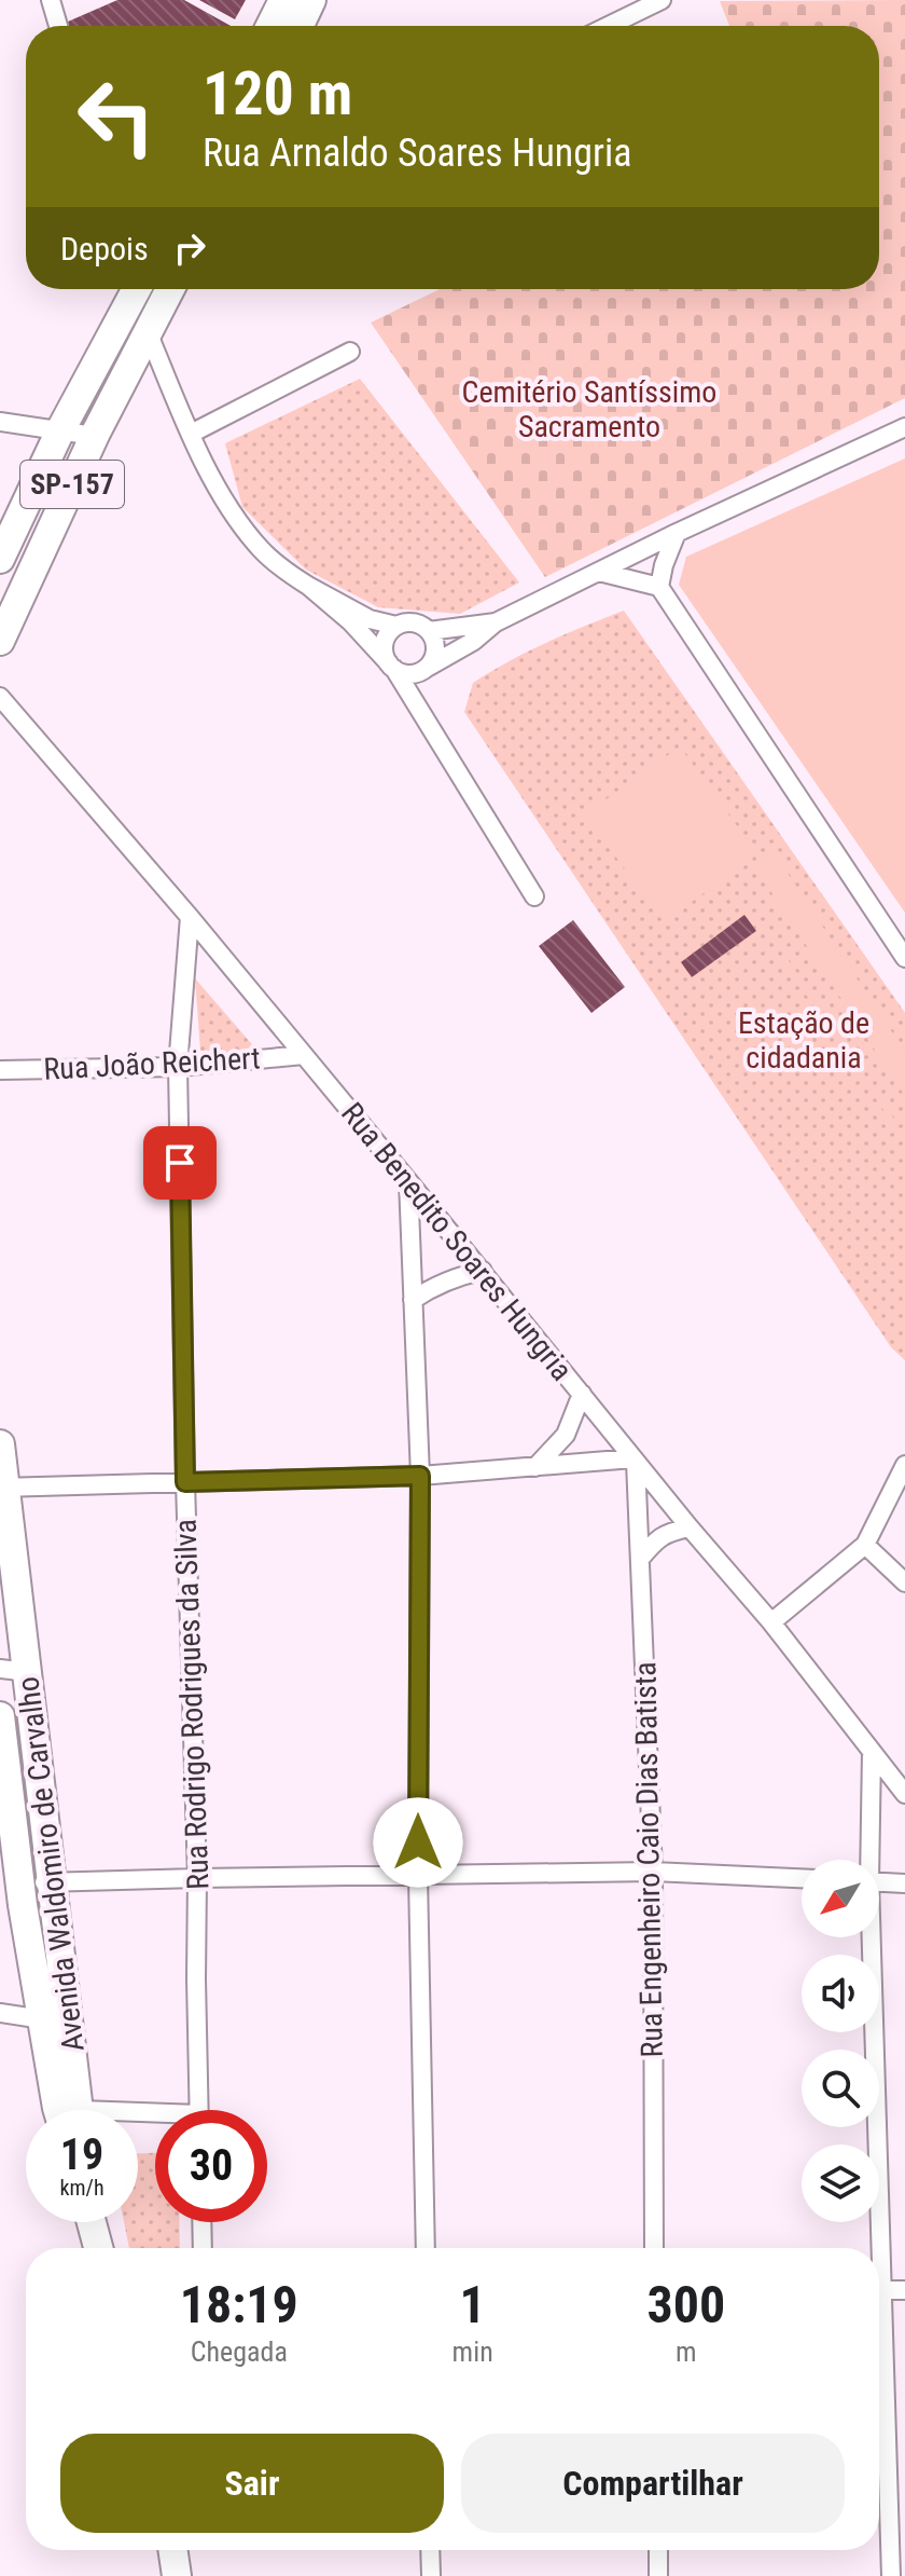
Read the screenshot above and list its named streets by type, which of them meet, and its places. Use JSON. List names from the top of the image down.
{
  "streets": {
    "main road": ["SP-157", "Avenida Waldomiro de Carvalho"],
    "street": [
      "Rua João Reichert",
      "Rua Benedito Soares Hungria",
      "Rua Rodrigo Rodrigues da Silva",
      "Rua Engenheiro Caio Dias Batista"
    ]
  },
  "crossings": [
    ["Rua João Reichert", "Rua Benedito Soares Hungria"],
    ["Rua João Reichert", "Rua Rodrigo Rodrigues da Silva"],
    ["Rua Benedito Soares Hungria", "Rua Rodrigo Rodrigues da Silva"],
    ["Rua Benedito Soares Hungria", "Rua Engenheiro Caio Dias Batista"]
  ],
  "parks": ["Cemitério Santíssimo Sacramento", "Estação de cidadania"],
  "north": "bottom left",
  "page": {
    "turn": ["120 m", "Rua Arnaldo Soares Hungria"],
    "then": "Depois",
    "speed": "19 km/h",
    "limit": "30",
    "eta": [
      "18:19",
      "Chegada",
      "1",
      "min",
      "300",
      "m"
    ],
    "buttons": ["Sair", "Compartilhar"]
  }
}
